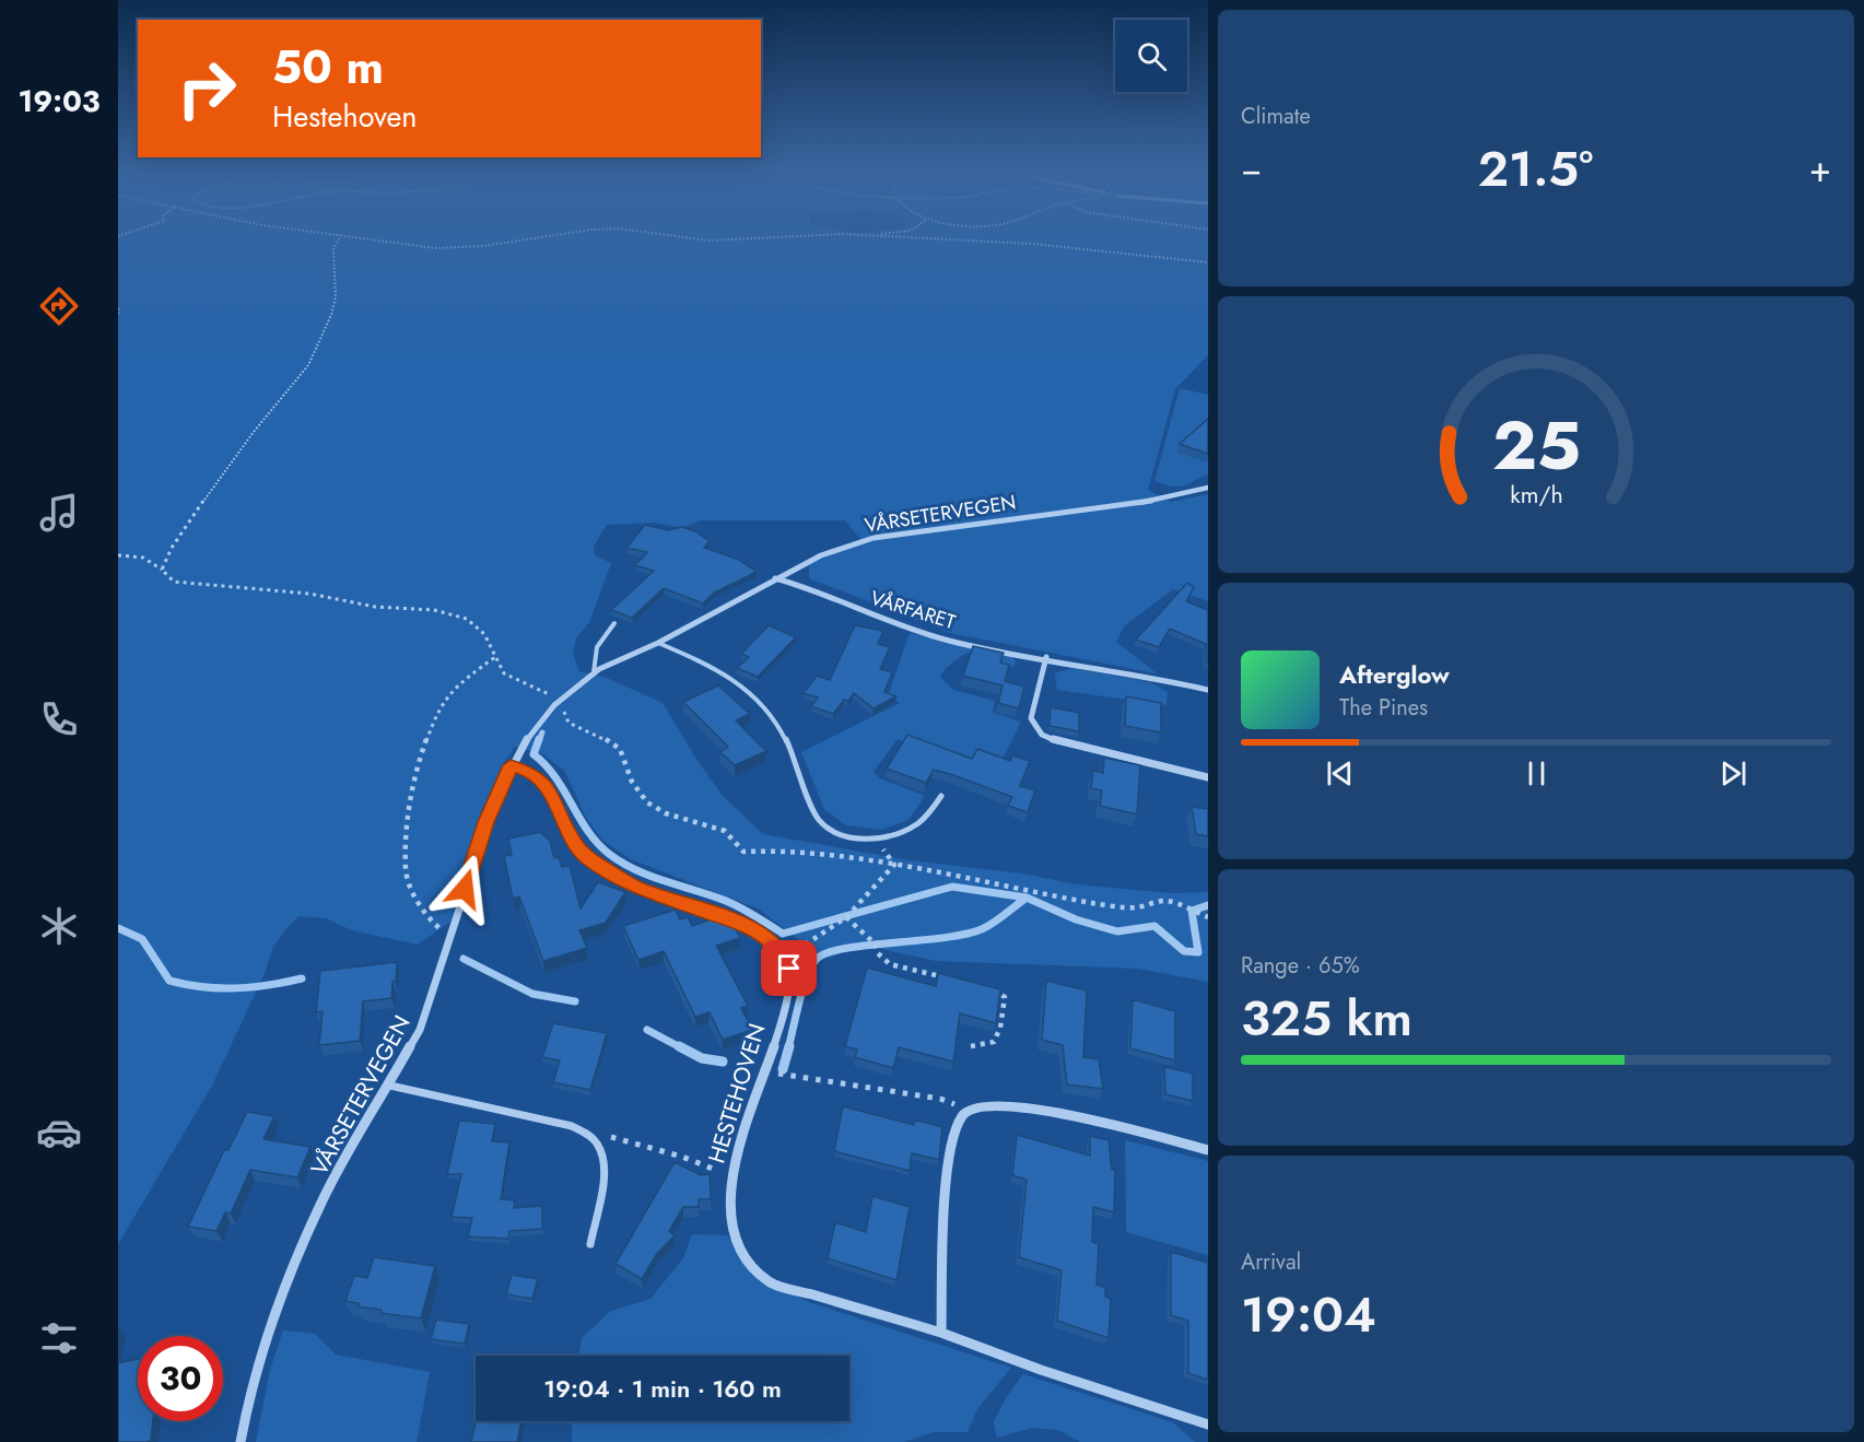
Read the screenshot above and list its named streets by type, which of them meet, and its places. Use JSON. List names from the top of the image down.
{
  "streets": {
    "street": ["VÅRSETERVEGEN", "VÅRFARET", "HESTEHOVEN"]
  },
  "crossings": [
    ["VÅRSETERVEGEN", "VÅRFARET"]
  ],
  "page": {
    "tabs": "19:03",
    "tile": [
      "Climate",
      ["Range · 65%", "325 km"],
      ["Arrival", "19:04"]
    ],
    "turn": ["50 m", "Hestehoven"],
    "heat": ["−", "21.5°", "+"],
    "song": ["Afterglow", "The Pines"],
    "limit": "30",
    "trip": "19:04 · 1 min · 160 m",
    "gauge": ["25", "km/h"]
  }
}
